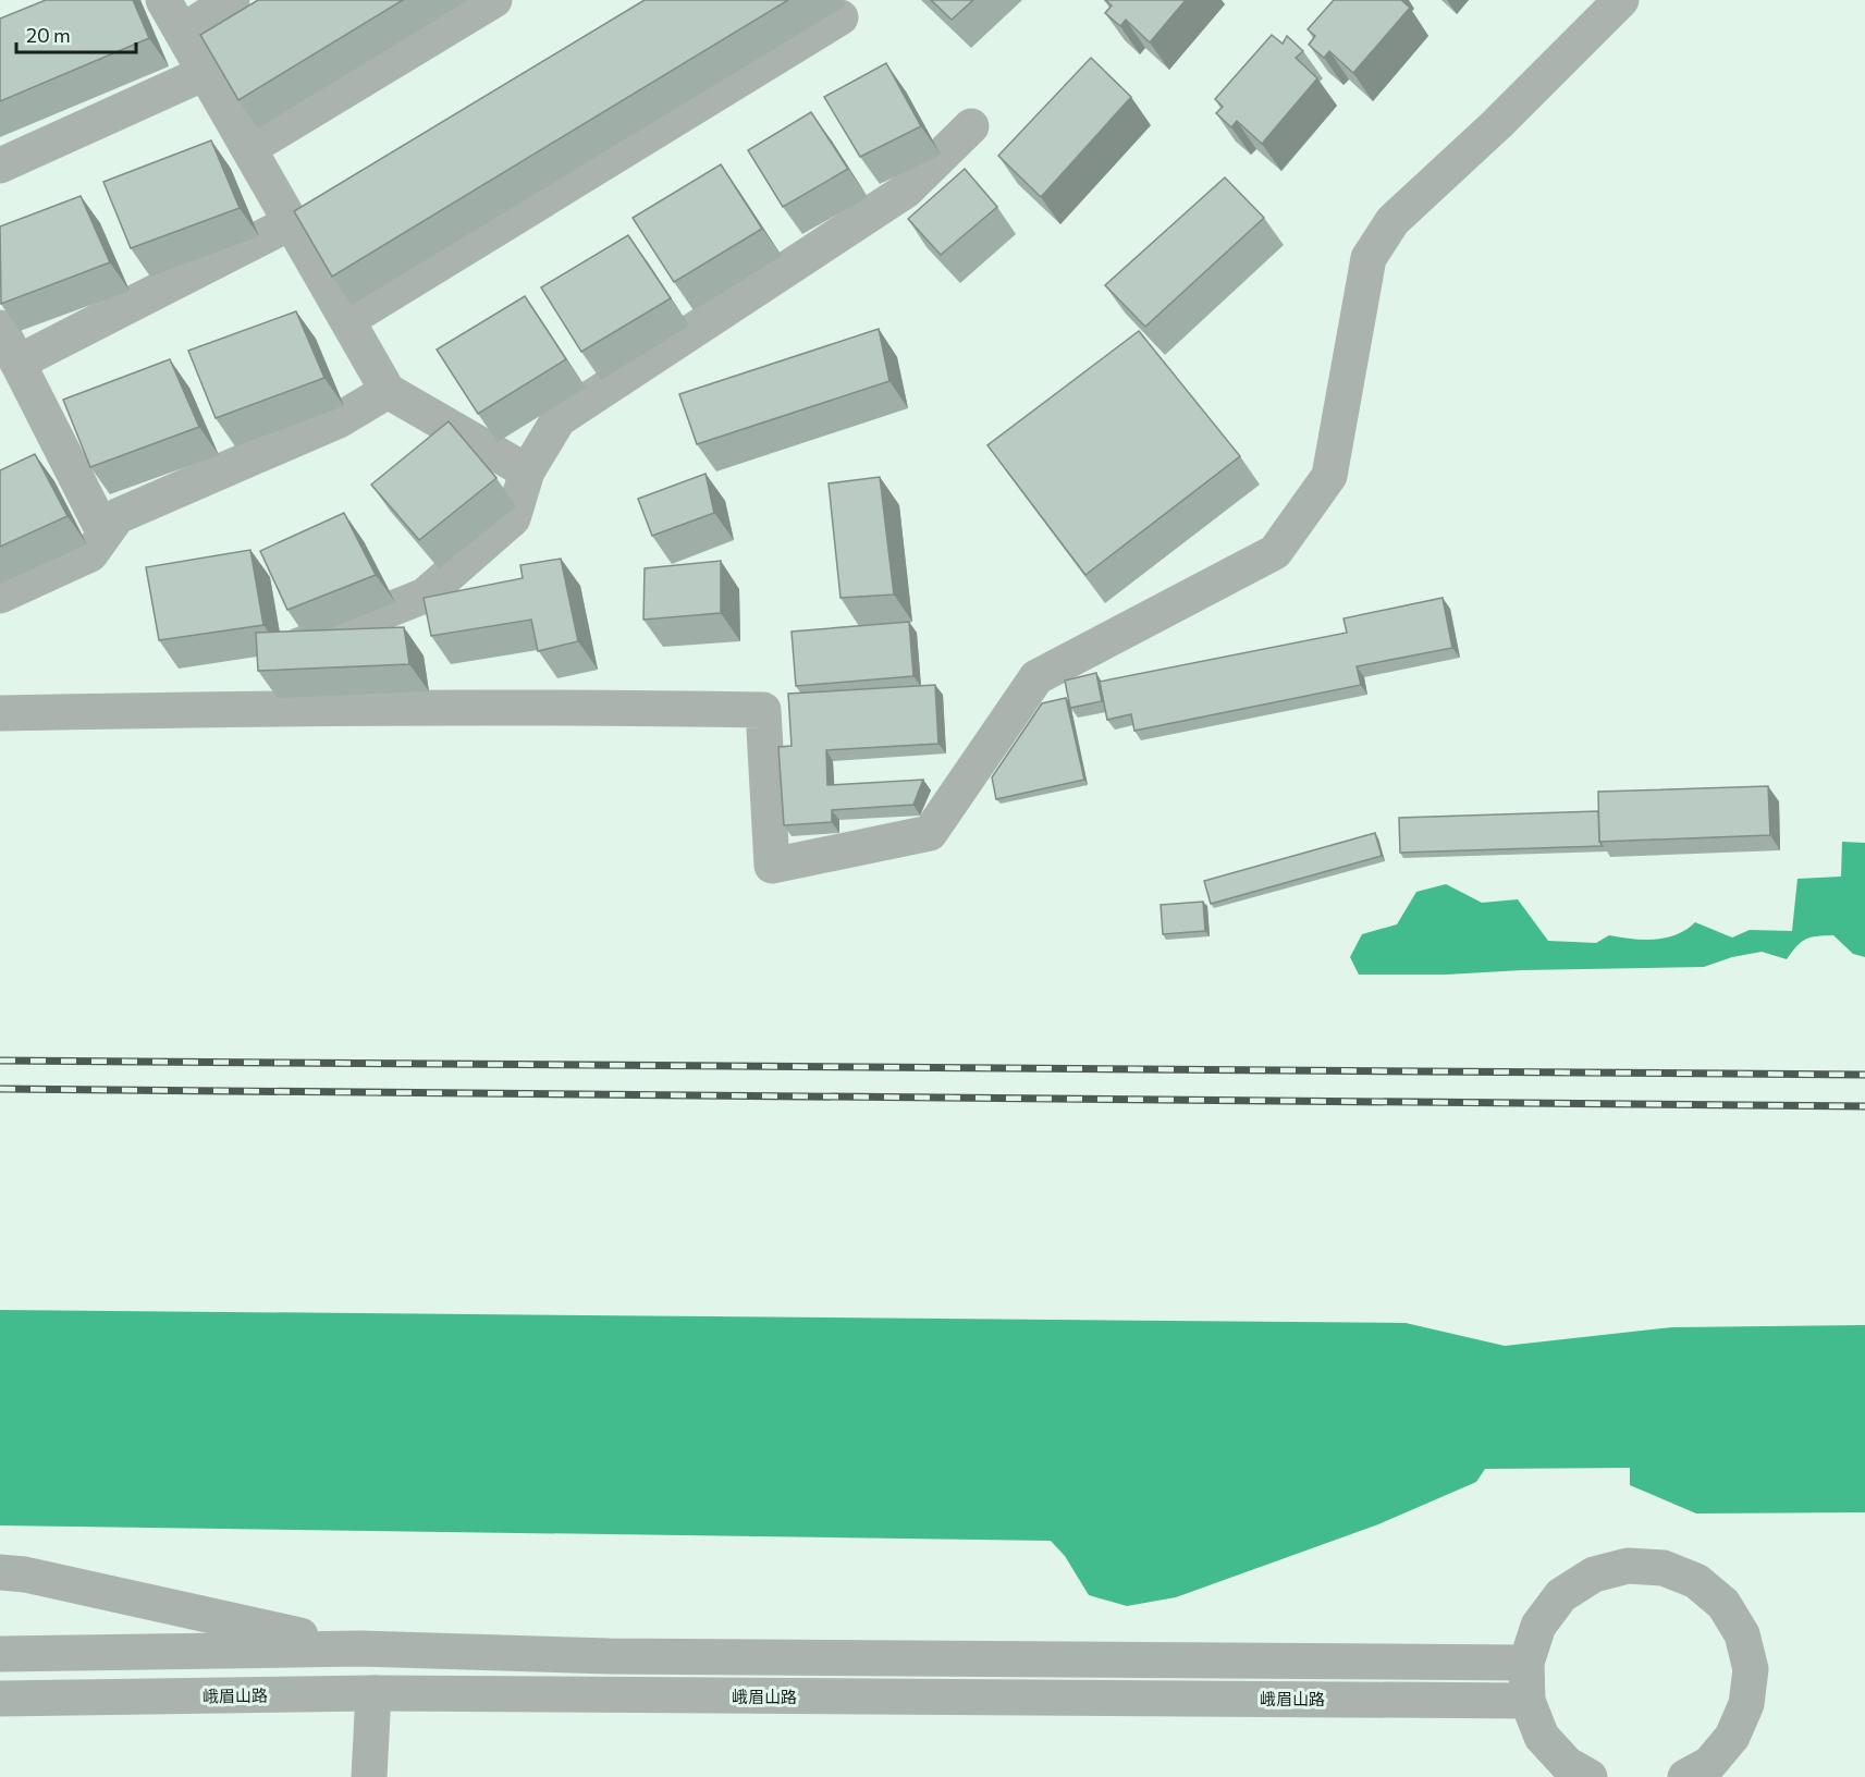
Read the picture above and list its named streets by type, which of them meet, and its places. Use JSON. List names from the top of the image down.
{
  "streets": {
    "street": ["峨眉山路"]
  },
  "scale_bar": "20 m"
}
